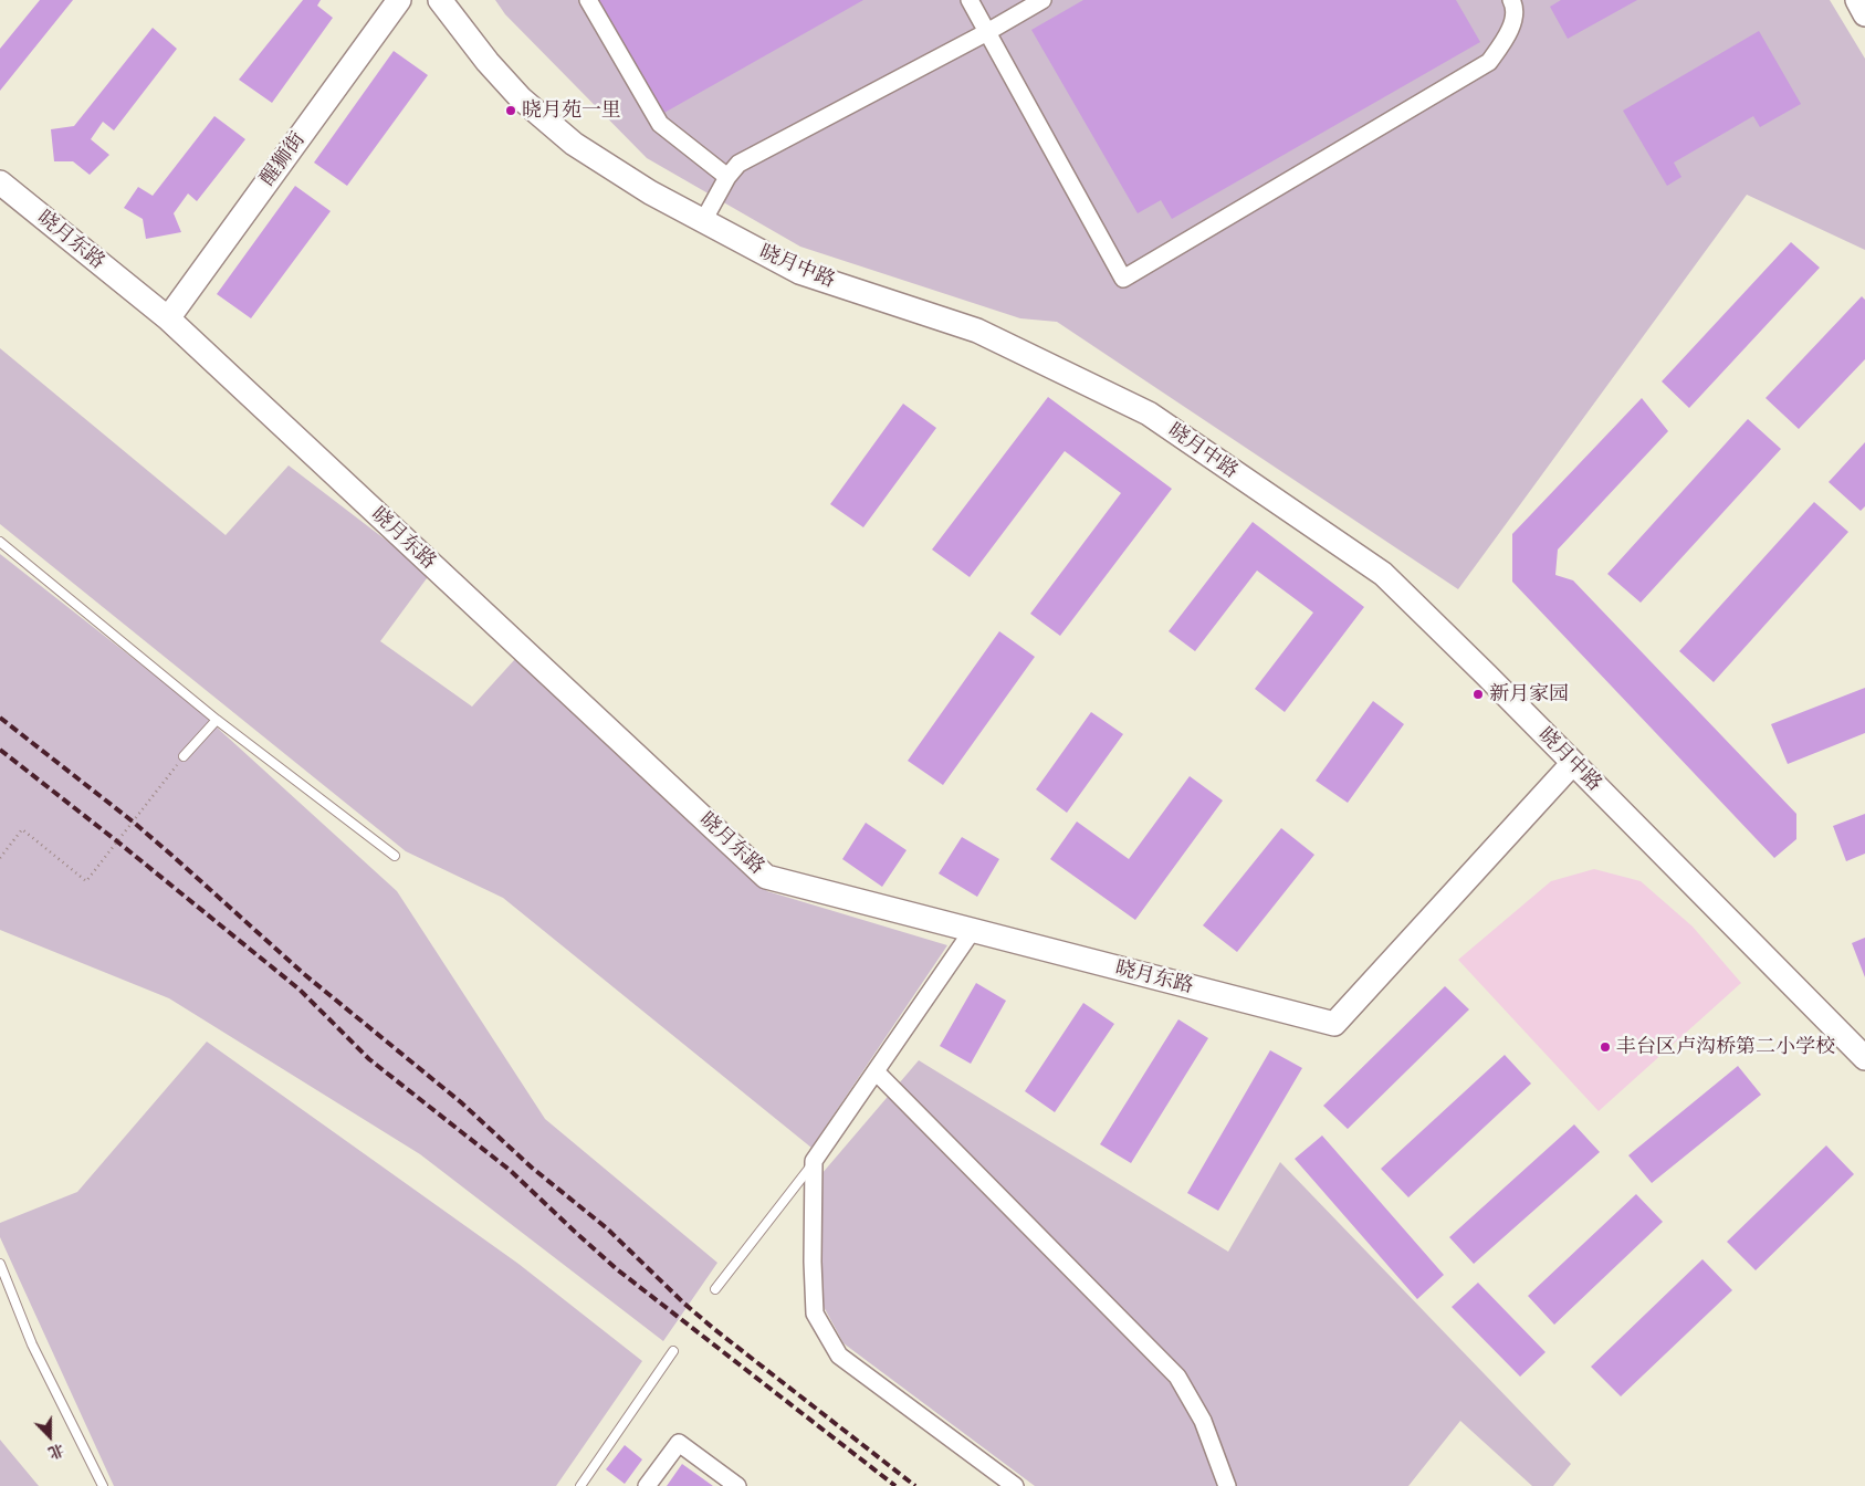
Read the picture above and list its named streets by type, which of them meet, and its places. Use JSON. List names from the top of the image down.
{
  "streets": {
    "street": ["醒狮街", "晓月东路", "晓月中路"]
  },
  "crossings": [
    ["醒狮街", "晓月东路"],
    ["晓月东路", "晓月中路"]
  ],
  "places": ["晓月苑一里", "新月家园", "丰台区卢沟桥第二小学校"],
  "north": "bottom"
}
